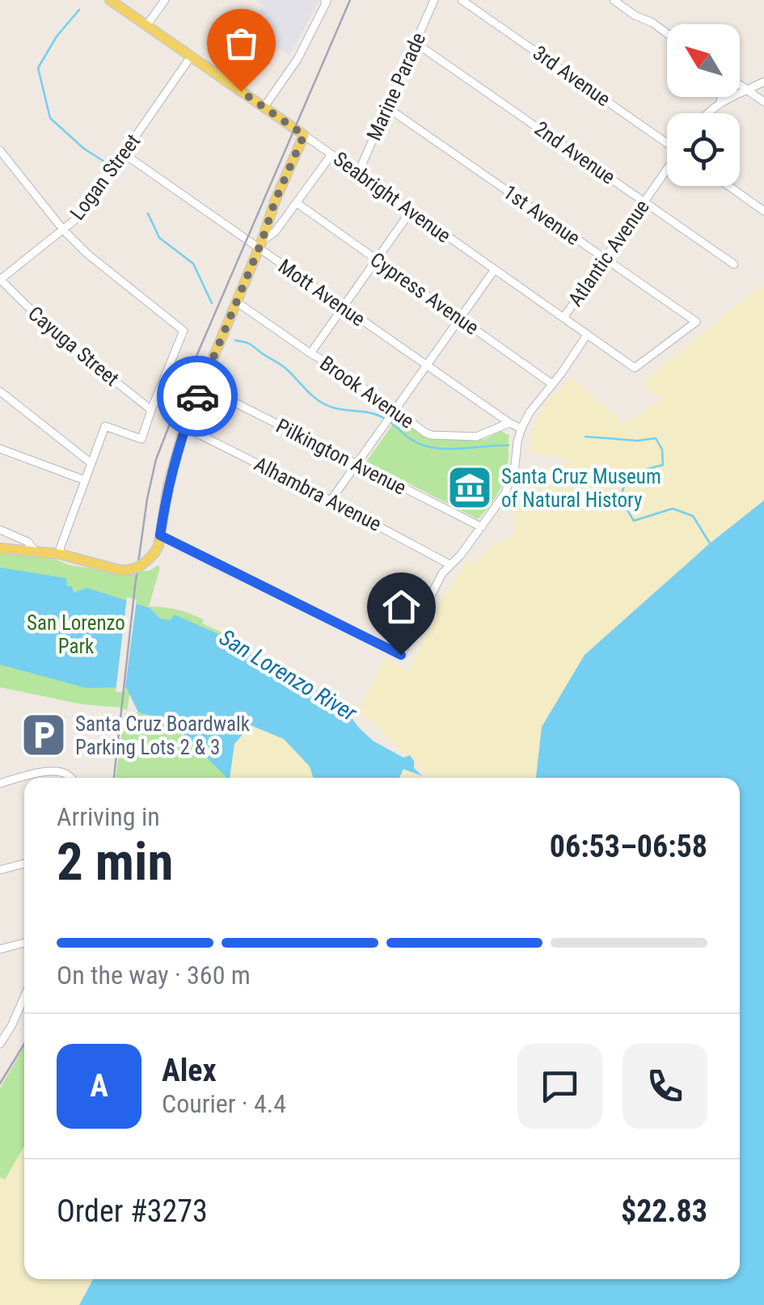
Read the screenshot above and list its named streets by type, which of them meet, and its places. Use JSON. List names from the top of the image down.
{
  "streets": {
    "main road": ["Seabright Avenue"],
    "street": [
      "3rd Avenue",
      "Marine Parade",
      "2nd Avenue",
      "Logan Street",
      "1st Avenue",
      "Atlantic Avenue",
      "Mott Avenue",
      "Cypress Avenue",
      "Cayuga Street",
      "Brook Avenue",
      "Pilkington Avenue",
      "Alhambra Avenue"
    ]
  },
  "crossings": [
    ["Marine Parade", "2nd Avenue"],
    ["Marine Parade", "Seabright Avenue"],
    ["Marine Parade", "1st Avenue"],
    ["2nd Avenue", "Atlantic Avenue"],
    ["Logan Street", "Seabright Avenue"],
    ["Logan Street", "Mott Avenue"],
    ["Logan Street", "Cayuga Street"],
    ["Seabright Avenue", "1st Avenue"],
    ["Seabright Avenue", "Atlantic Avenue"],
    ["1st Avenue", "Atlantic Avenue"],
    ["Mott Avenue", "Brook Avenue"]
  ],
  "water": ["San Lorenzo River"],
  "parks": ["San Lorenzo Park"],
  "places": {
    "museum": ["Santa Cruz Museum of Natural History"],
    "parking": ["Santa Cruz Boardwalk Parking Lots 2 & 3"]
  },
  "north": "top left",
  "page": {
    "heading": ["2 min", "Arriving in", "06:53–06:58"],
    "panel": [
      "Alex",
      "Courier · 4.4",
      "Order #3273",
      "$22.83"
    ],
    "bar": "On the way · 360 m",
    "round": "A"
  }
}
